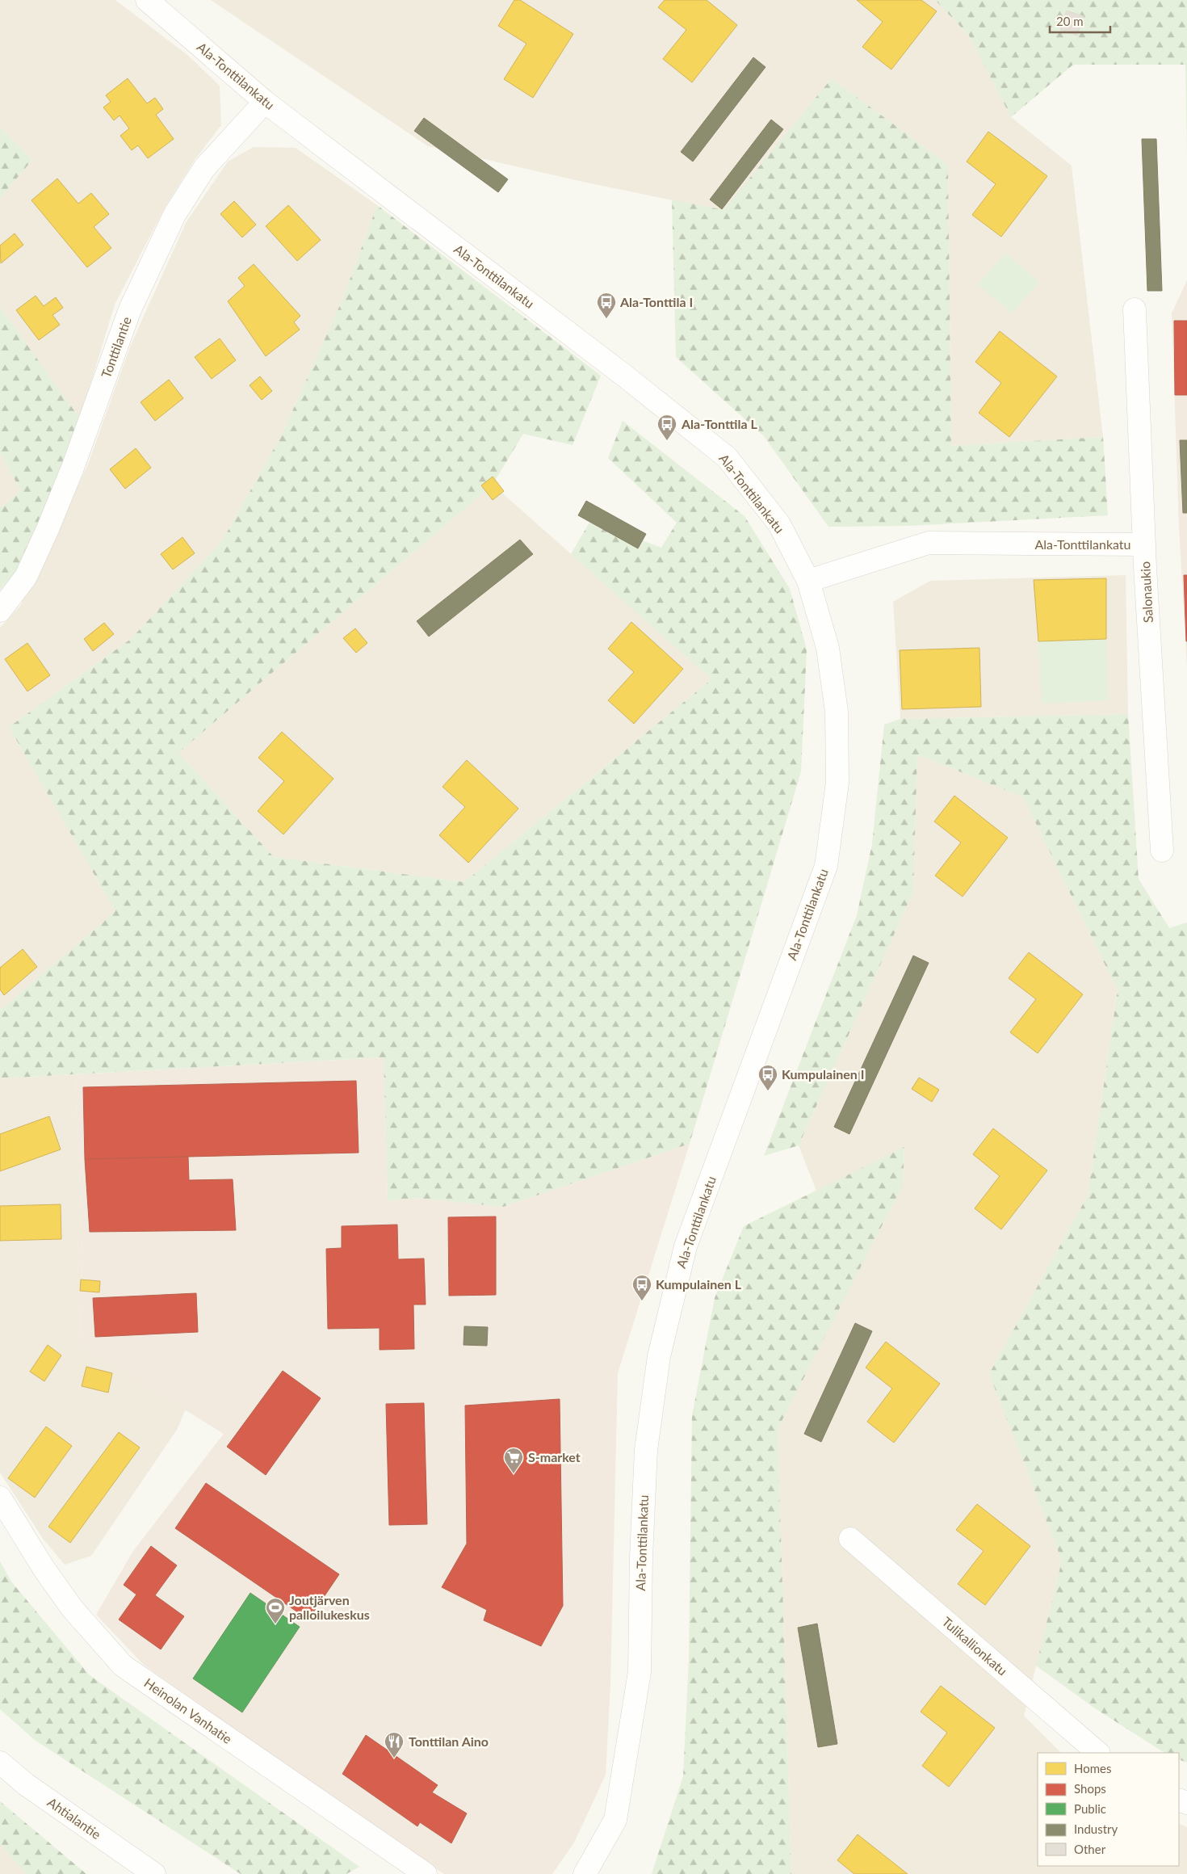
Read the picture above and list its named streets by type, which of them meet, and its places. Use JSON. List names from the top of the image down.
{
  "streets": {
    "street": [
      "Ala-Tonttilankatu",
      "Tonttilantie",
      "Salonaukio",
      "Tulikallionkatu",
      "Heinolan Vanhatie",
      "Ahtialantie"
    ]
  },
  "crossings": [
    ["Ala-Tonttilankatu", "Tonttilantie"],
    ["Ala-Tonttilankatu", "Salonaukio"]
  ],
  "places": {
    "bus stop": [
      "Ala-Tonttila I",
      "Ala-Tonttila L",
      "Kumpulainen I",
      "Kumpulainen L"
    ],
    "supermarket": ["S-market"],
    "sports": ["Joutjärven palloilukeskus"],
    "restaurant": ["Tonttilan Aino"]
  },
  "legend": [
    "Homes",
    "Shops",
    "Public",
    "Industry",
    "Other"
  ],
  "scale_bar": "20 m"
}
